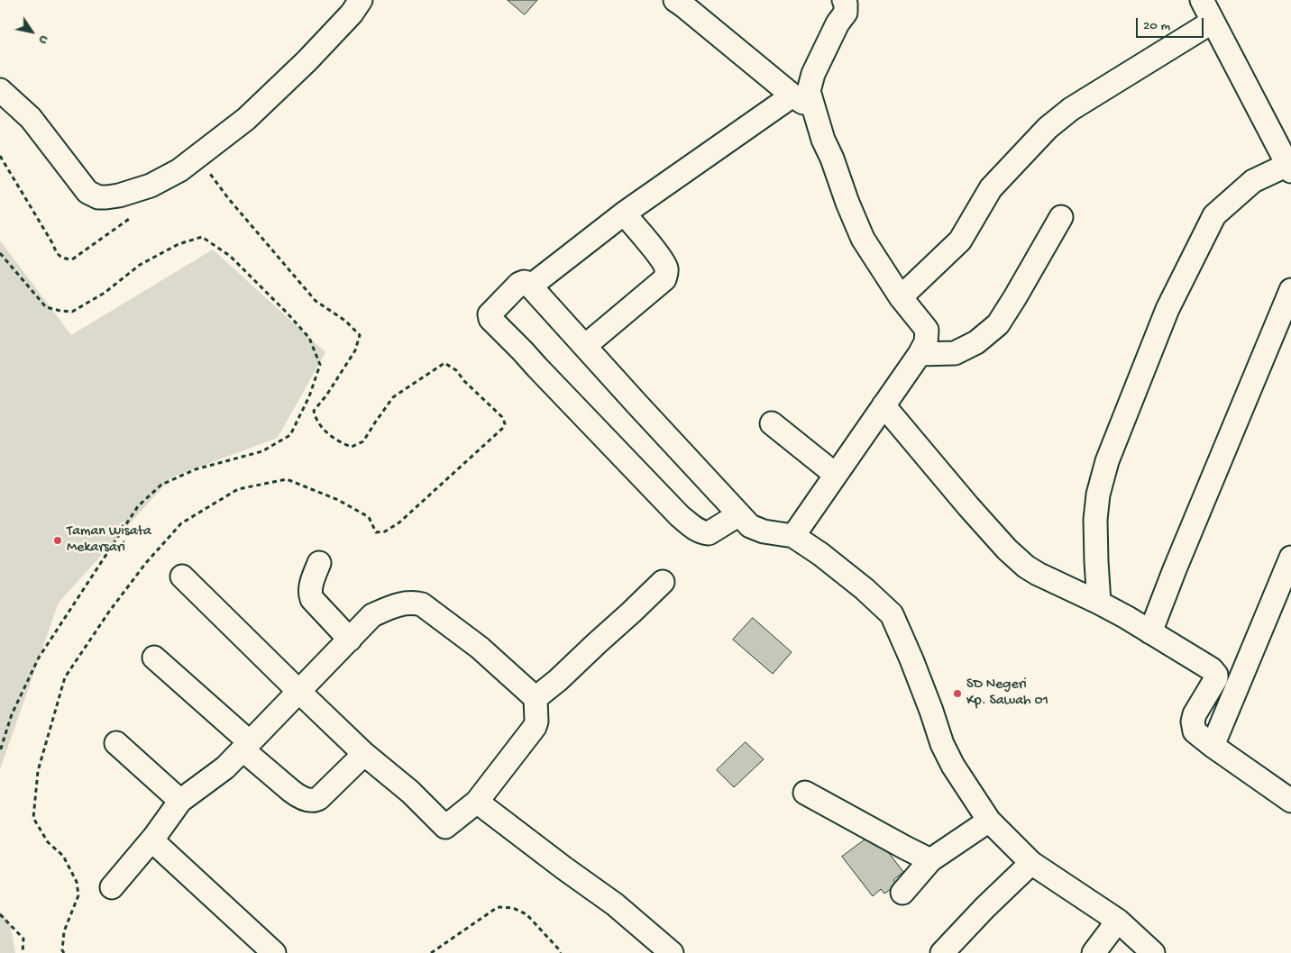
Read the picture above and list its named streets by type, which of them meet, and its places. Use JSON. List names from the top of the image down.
{
  "places": ["Taman Wisata Mekarsari", "SD Negeri Kp. Sawah 01"],
  "scale_bar": "20 m",
  "north": "bottom right"
}
